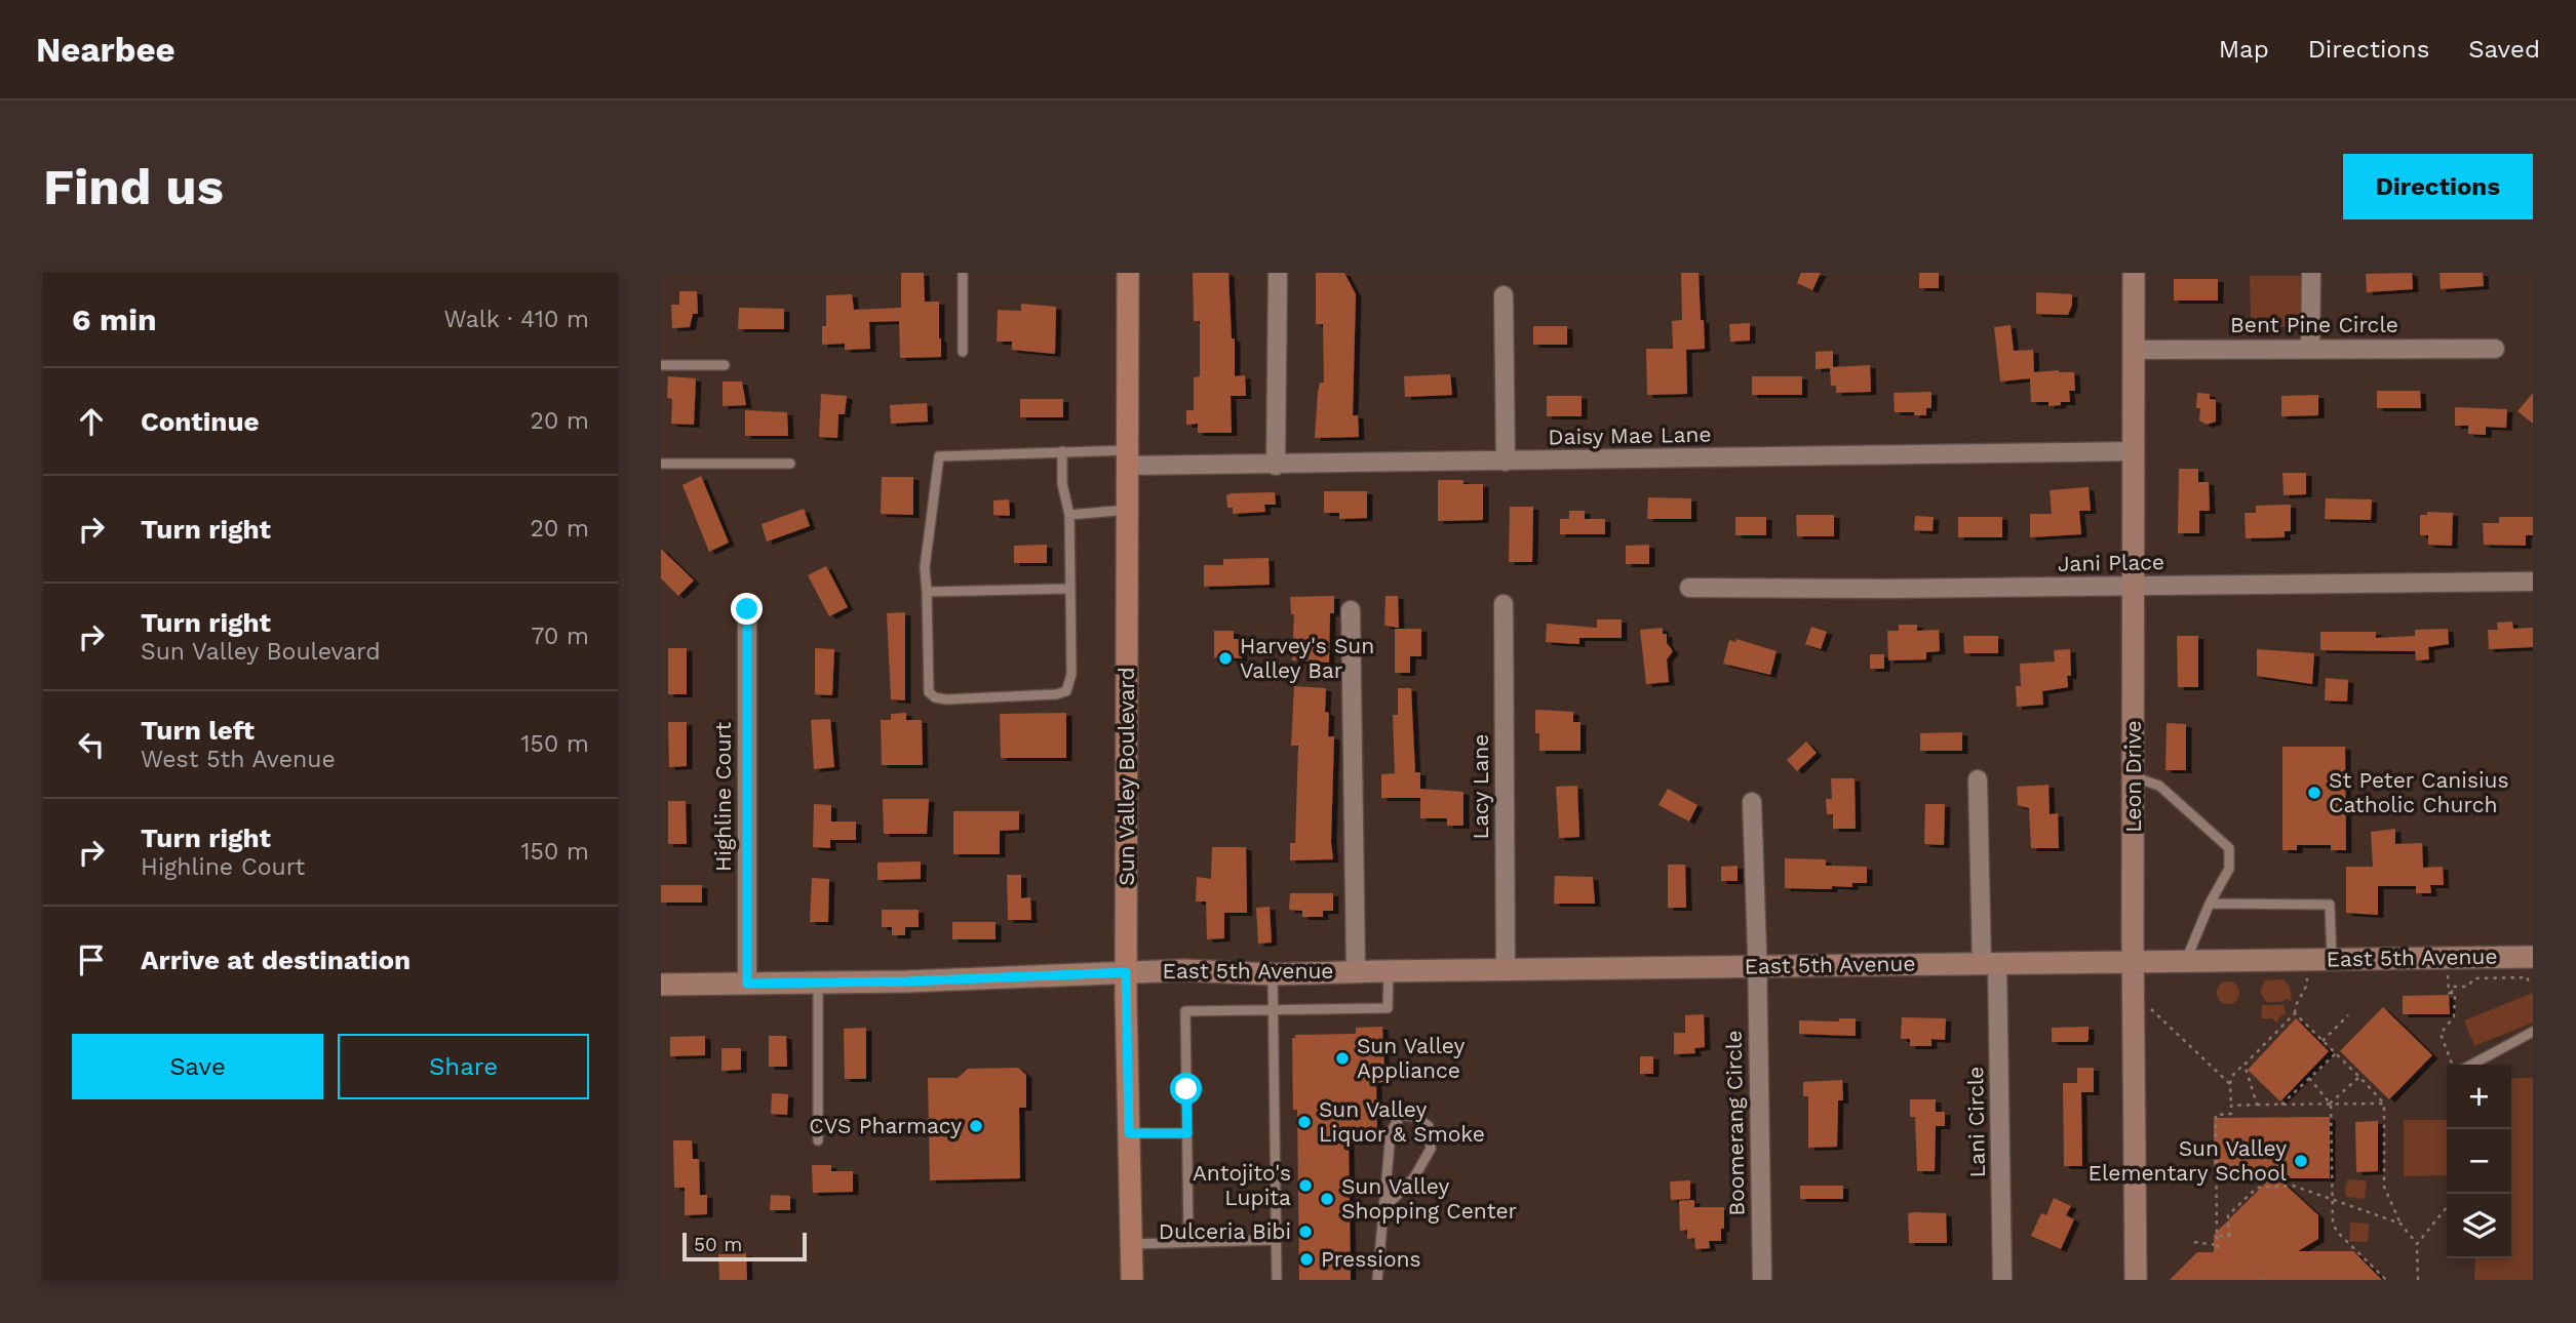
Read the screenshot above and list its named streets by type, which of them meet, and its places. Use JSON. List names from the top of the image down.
{
  "streets": {
    "main road": ["Sun Valley Boulevard"],
    "street": [
      "Bent Pine Circle",
      "Daisy Mae Lane",
      "Jani Place",
      "Leon Drive",
      "Lacy Lane",
      "Highline Court",
      "East 5th Avenue",
      "Lani Circle",
      "Boomerang Circle"
    ]
  },
  "crossings": [
    ["Bent Pine Circle", "Leon Drive"],
    ["Daisy Mae Lane", "Sun Valley Boulevard"],
    ["Daisy Mae Lane", "Leon Drive"],
    ["Jani Place", "Leon Drive"],
    ["Sun Valley Boulevard", "East 5th Avenue"],
    ["Leon Drive", "East 5th Avenue"],
    ["Lacy Lane", "East 5th Avenue"],
    ["Highline Court", "East 5th Avenue"],
    ["East 5th Avenue", "Lani Circle"],
    ["East 5th Avenue", "Boomerang Circle"]
  ],
  "places": [
    "Harvey's Sun Valley Bar",
    "St Peter Canisius Catholic Church",
    "Sun Valley Appliance",
    "Sun Valley Liquor & Smoke",
    "CVS Pharmacy",
    "Sun Valley Elementary School",
    "Antojito's Lupita",
    "Sun Valley Shopping Center",
    "Dulceria Bibi",
    "Pressions"
  ],
  "scale_bar": "50 m",
  "page": {
    "header": "Nearbee",
    "nav": ["Map", "Directions", "Saved"],
    "buttons": [
      "Directions",
      ["Save", "Share"]
    ],
    "title": "Find us",
    "heading": ["6 min", "Walk · 410 m"],
    "list": [
      ["Continue", "20 m"],
      ["Turn right", "20 m"],
      ["Turn right", "Sun Valley Boulevard", "70 m"],
      ["Turn left", "West 5th Avenue", "150 m"],
      ["Turn right", "Highline Court", "150 m"],
      "Arrive at destination"
    ],
    "map_buttons": ["+", "−"],
    "scale": "50 m"
  }
}
